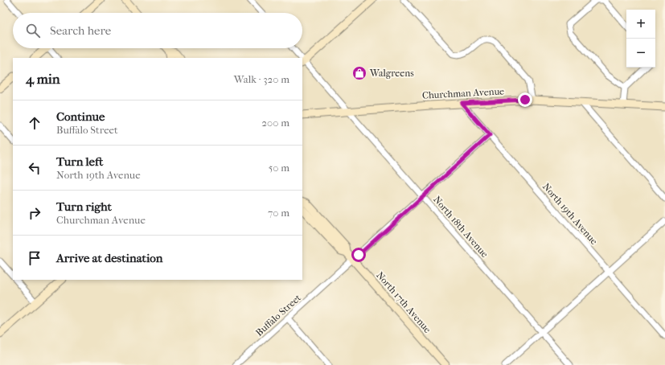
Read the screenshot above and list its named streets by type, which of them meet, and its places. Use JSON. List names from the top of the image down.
{
  "streets": {
    "main road": ["Churchman Avenue", "North 17th Avenue"],
    "street": ["North 19th Avenue", "North 18th Avenue", "Buffalo Street"]
  },
  "crossings": [
    ["Churchman Avenue", "North 19th Avenue"],
    ["Churchman Avenue", "North 18th Avenue"],
    ["North 19th Avenue", "Buffalo Street"],
    ["North 18th Avenue", "Buffalo Street"],
    ["North 17th Avenue", "Buffalo Street"]
  ],
  "places": {
    "shop": ["Walgreens"]
  },
  "page": {
    "map_buttons": ["+", "−"],
    "search": "Search here",
    "heading": ["4 min", "Walk · 320 m"],
    "list": [
      ["Continue", "Buffalo Street", "200 m"],
      ["Turn left", "North 19th Avenue", "50 m"],
      ["Turn right", "Churchman Avenue", "70 m"],
      "Arrive at destination"
    ]
  }
}
